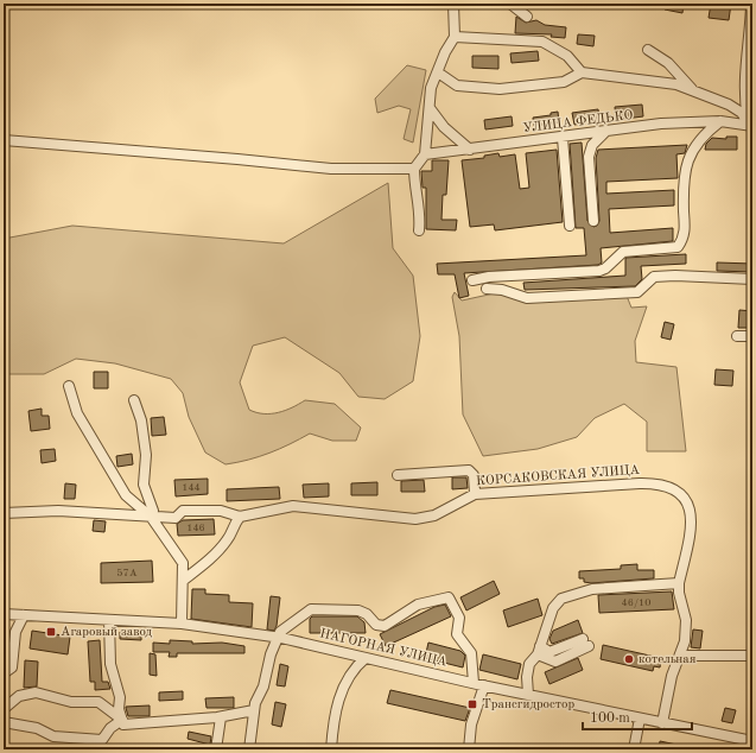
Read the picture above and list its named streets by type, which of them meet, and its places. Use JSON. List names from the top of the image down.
{
  "streets": {
    "street": ["УЛИЦА ФЕДЬКО", "КОРСАКОВСКАЯ УЛИЦА", "НАГОРНАЯ УЛИЦА"]
  },
  "places": {
    "transit": ["Агаровый завод", "Трансгидростор"],
    "other": ["котельная"]
  },
  "house_numbers": [
    "144",
    "146",
    "57А",
    "46/10"
  ],
  "scale_bar": "100 m"
}
